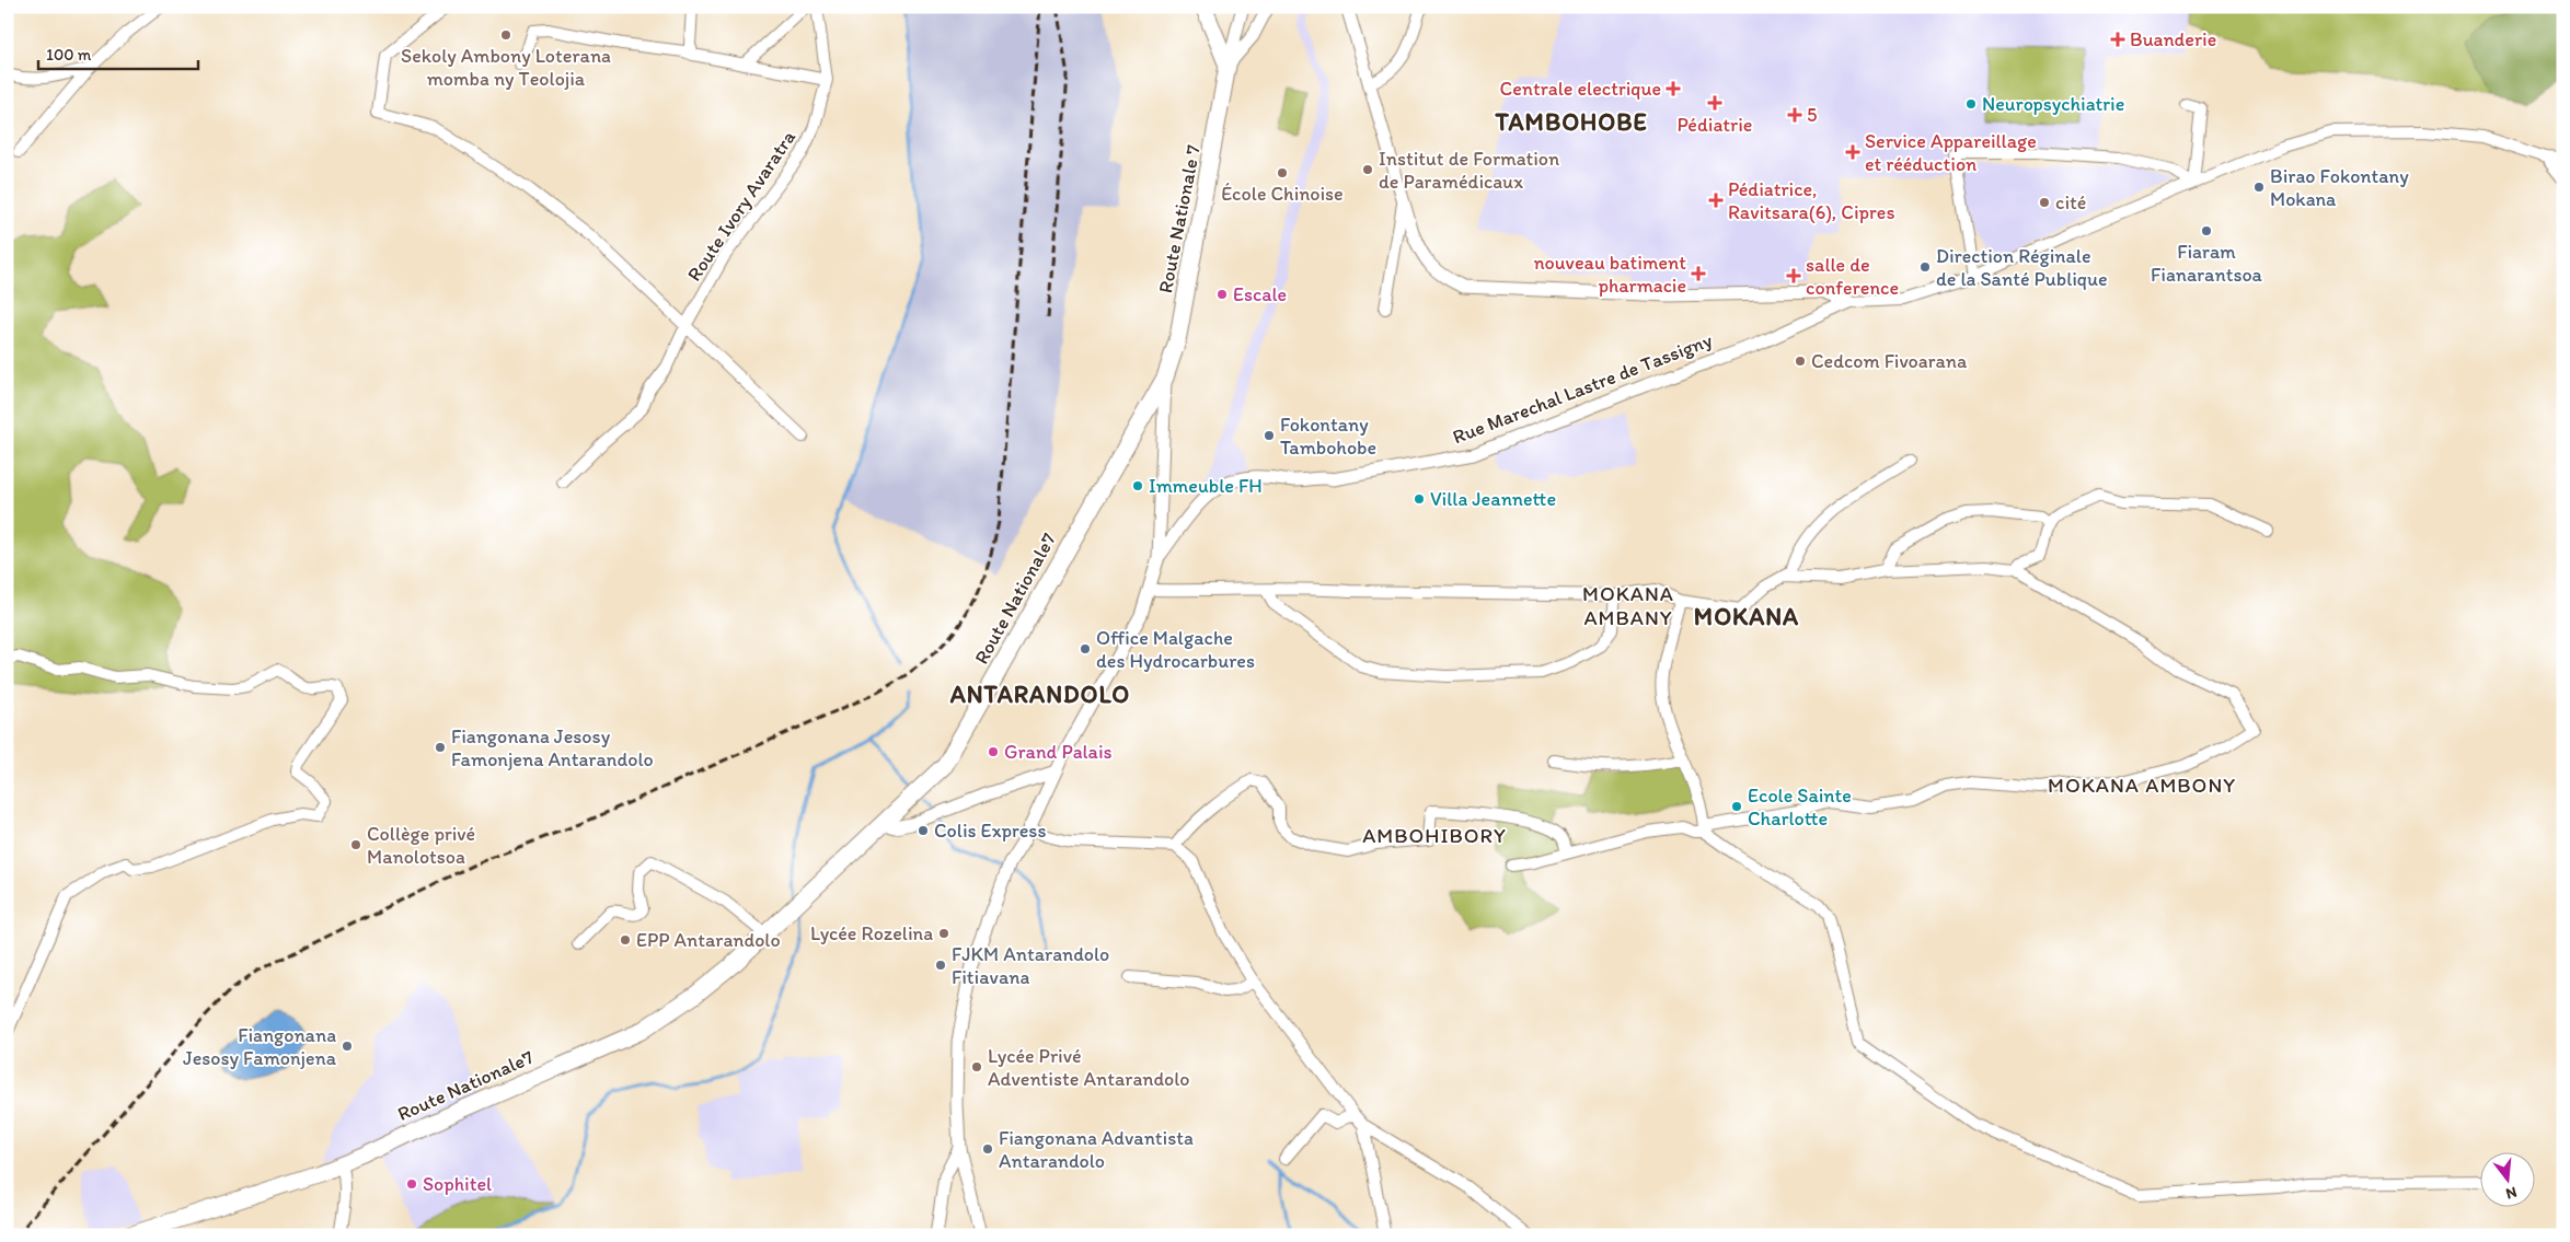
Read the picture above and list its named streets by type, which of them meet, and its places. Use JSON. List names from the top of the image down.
{
  "streets": {
    "main road": ["Route Nationale 7", "Route Nationale7"],
    "street": ["Route Ivory Avaratra", "Rue Marechal Lastre de Tassigny"]
  },
  "crossings": [
    ["Route Nationale 7", "Route Nationale7"]
  ],
  "districts": [
    "TAMBOHOBE",
    "MOKANA AMBANY",
    "MOKANA",
    "ANTARANDOLO",
    "MOKANA AMBONY",
    "AMBOHIBORY"
  ],
  "places": {
    "other": [
      "Sekoly Ambony Loterana momba ny Teolojia",
      "Neuropsychiatrie",
      "Institut de Formation de Paramédicaux",
      "École Chinoise",
      "Birao Fokontany Mokana",
      "cité",
      "Fiaram Fianarantsoa",
      "Direction Réginale de la Santé Publique",
      "Escale",
      "Cedcom Fivoarana",
      "Fokontany Tambohobe",
      "Immeuble FH",
      "Villa Jeannette",
      "Office Malgache des Hydrocarbures",
      "Fiangonana Jesosy Famonjena Antarandolo",
      "Grand Palais",
      "Ecole Sainte Charlotte",
      "Colis Express",
      "Collège privé Manolotsoa",
      "Lycée Rozelina",
      "EPP Antarandolo",
      "FJKM Antarandolo Fitiavana",
      "Fiangonana Jesosy Famonjena",
      "Lycée Privé Adventiste Antarandolo",
      "Fiangonana Advantista Antarandolo",
      "Sophitel"
    ],
    "health": [
      "Buanderie",
      "Centrale electrique",
      "Pédiatrie",
      "5",
      "Service Appareillage et rééduction",
      "Pédiatrice, Ravitsara(6), Cipres",
      "nouveau batiment pharmacie",
      "salle de conference"
    ]
  },
  "scale_bar": "100 m",
  "north": "bottom"
}
